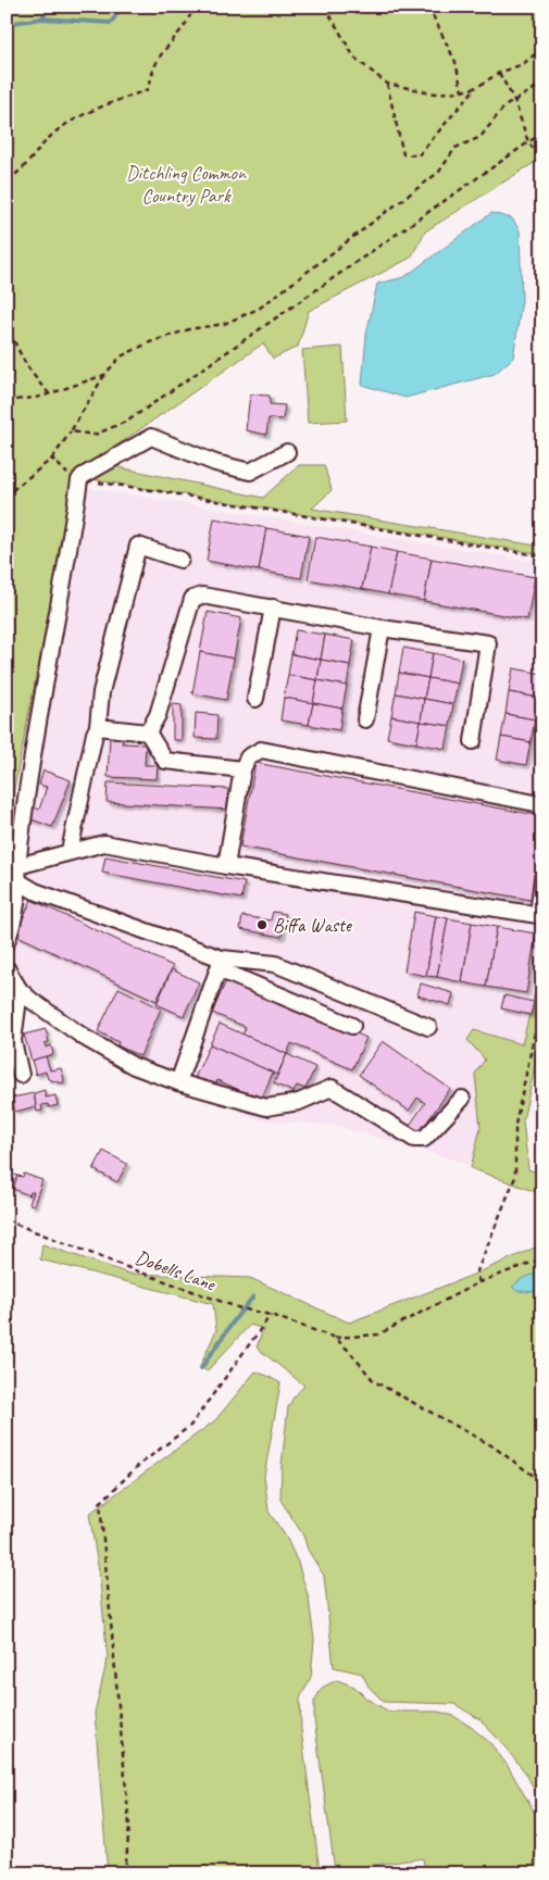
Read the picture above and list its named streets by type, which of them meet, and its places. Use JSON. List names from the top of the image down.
{
  "streets": {
    "path": ["Dobells Lane"]
  },
  "parks": ["Ditchling Common Country Park"],
  "places": ["Biffa Waste"]
}
